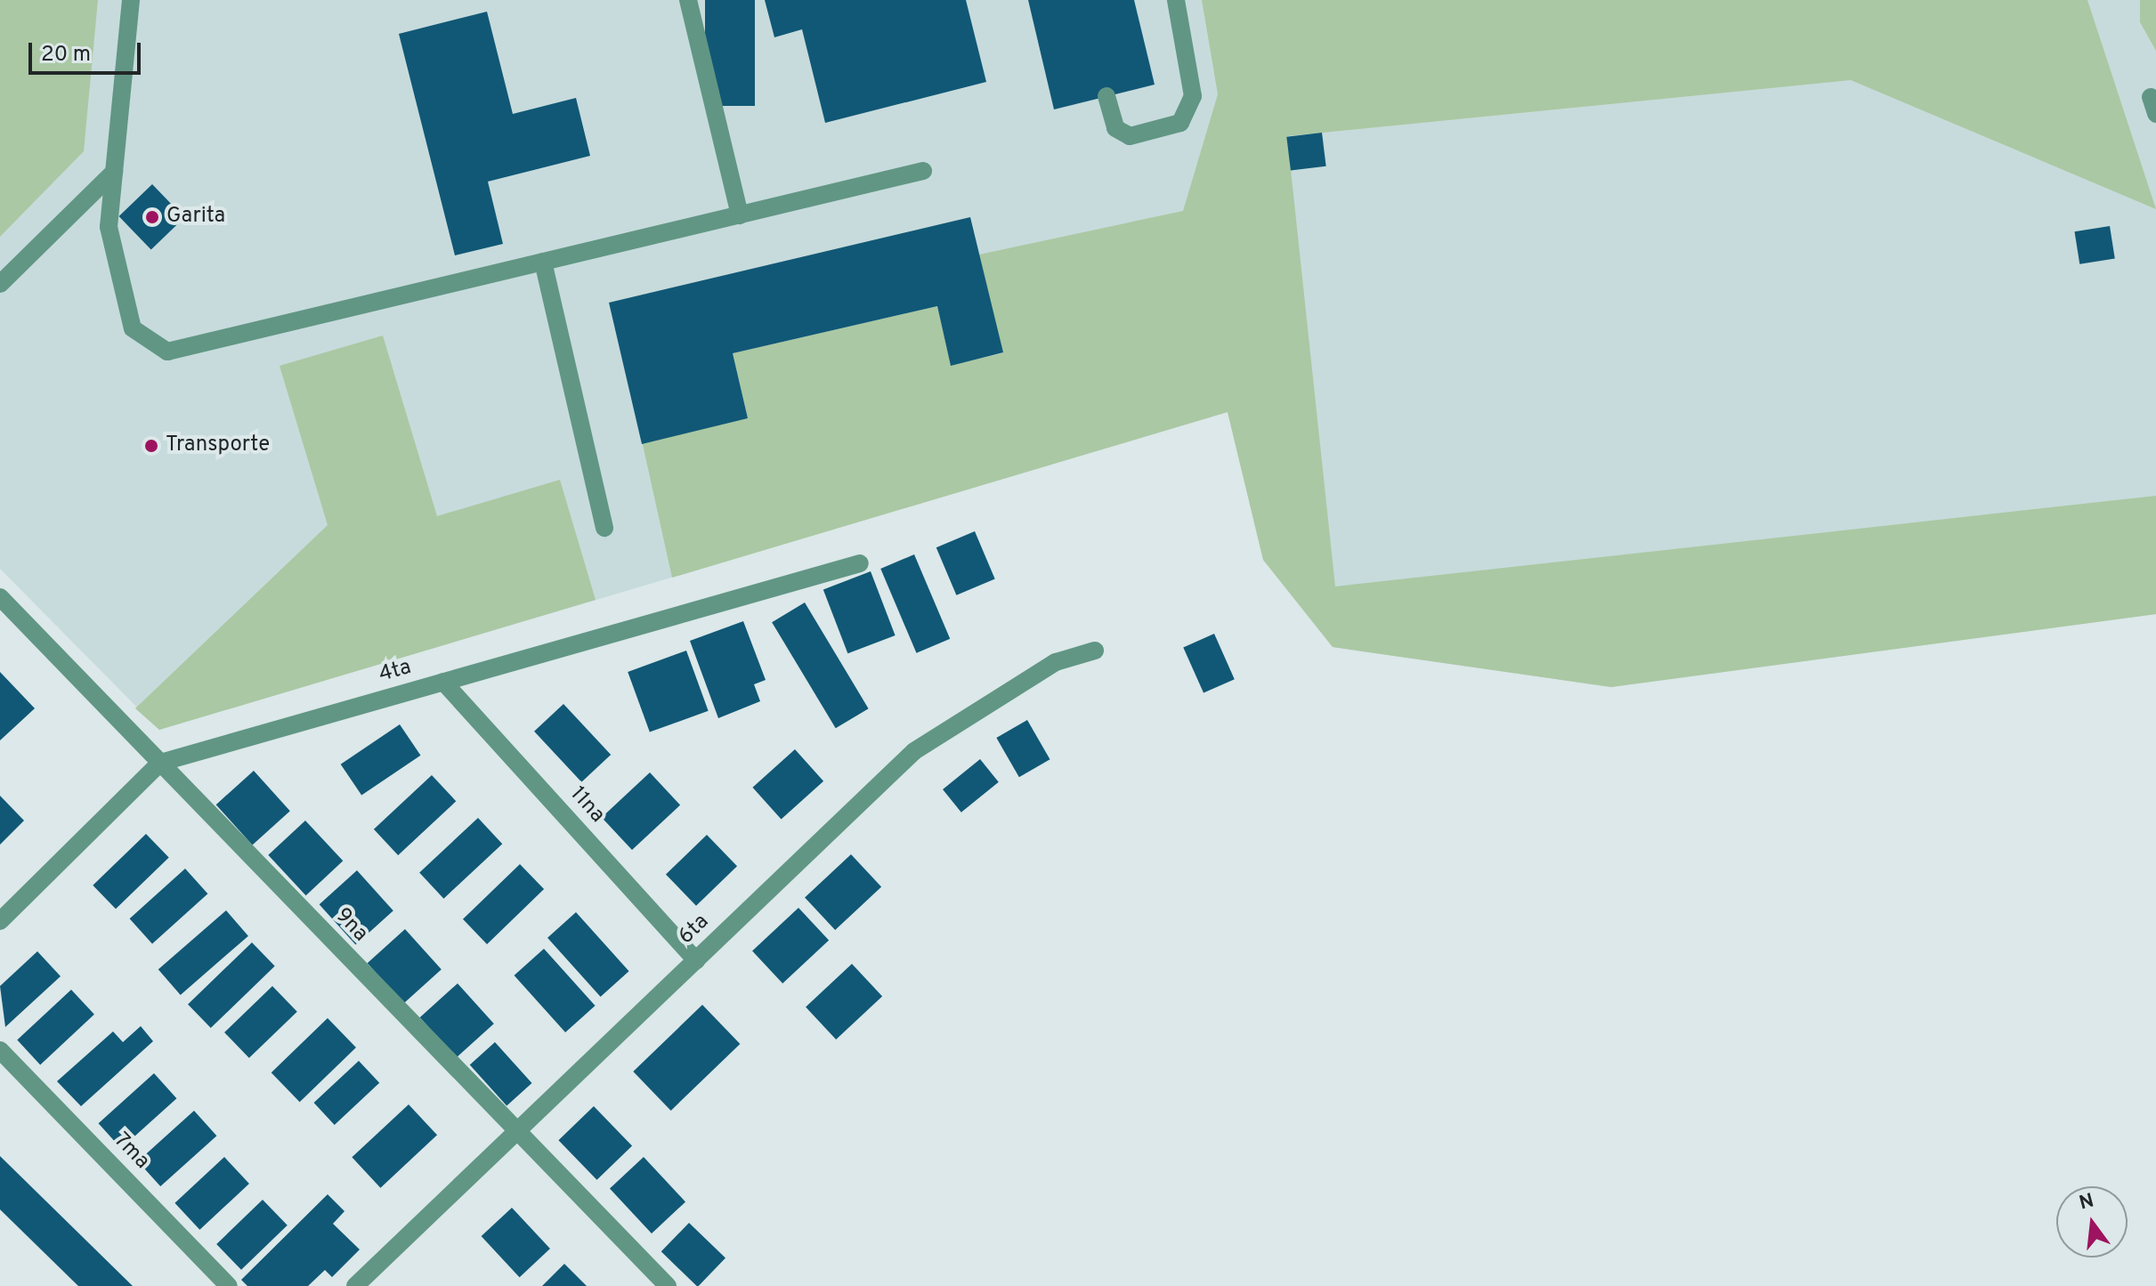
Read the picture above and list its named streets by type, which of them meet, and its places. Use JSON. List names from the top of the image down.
{
  "streets": {
    "street": [
      "4ta",
      "11na",
      "9na",
      "6ta",
      "7ma"
    ]
  },
  "crossings": [
    ["4ta", "11na"],
    ["4ta", "9na"],
    ["11na", "6ta"],
    ["9na", "6ta"]
  ],
  "places": ["Garita", "Transporte"],
  "scale_bar": "20 m",
  "north": "top"
}
